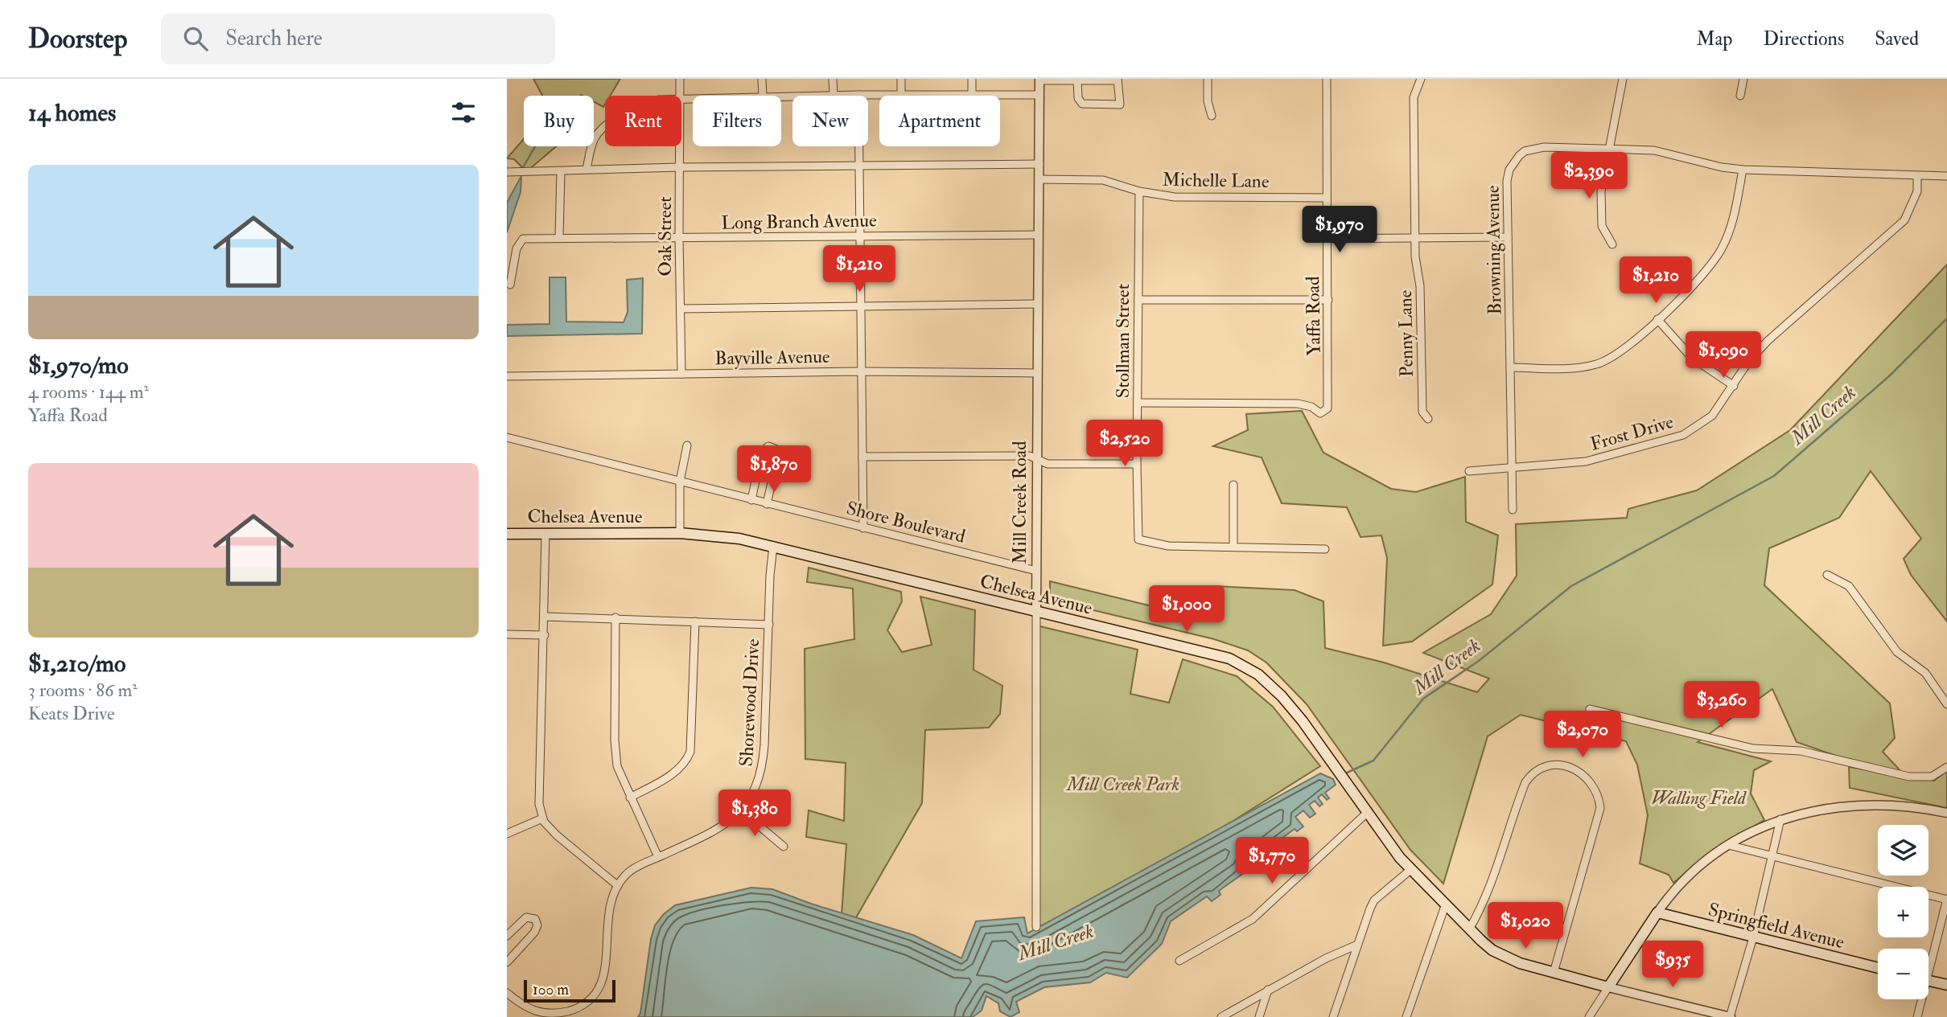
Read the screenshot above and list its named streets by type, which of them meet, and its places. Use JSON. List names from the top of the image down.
{
  "streets": {
    "main road": ["Chelsea Avenue", "Springfield Avenue"],
    "street": [
      "Michelle Lane",
      "Long Branch Avenue",
      "Oak Street",
      "Browning Avenue",
      "Yaffa Road",
      "Penny Lane",
      "Stollman Street",
      "Bayville Avenue",
      "Frost Drive",
      "Mill Creek Road",
      "Shore Boulevard",
      "Shorewood Drive"
    ]
  },
  "crossings": [
    ["Michelle Lane", "Yaffa Road"],
    ["Michelle Lane", "Stollman Street"],
    ["Michelle Lane", "Mill Creek Road"],
    ["Long Branch Avenue", "Oak Street"],
    ["Long Branch Avenue", "Mill Creek Road"],
    ["Oak Street", "Bayville Avenue"],
    ["Browning Avenue", "Frost Drive"],
    ["Yaffa Road", "Stollman Street"],
    ["Bayville Avenue", "Mill Creek Road"],
    ["Mill Creek Road", "Chelsea Avenue"],
    ["Mill Creek Road", "Shore Boulevard"],
    ["Chelsea Avenue", "Shorewood Drive"]
  ],
  "water": ["Mill Creek"],
  "parks": ["Mill Creek Park", "Walling Field"],
  "scale_bar": "100 m",
  "page": {
    "header": "Doorstep",
    "search": "Search here",
    "nav": ["Map", "Directions", "Saved"],
    "heading": "14 homes",
    "chip": [
      "Buy",
      "Rent",
      "Filters",
      "New",
      "Apartment"
    ],
    "list": [
      {
        "name": "$1,970/mo",
        "note": "4 rooms · 144 m² · Yaffa Road"
      },
      {
        "name": "$1,210/mo",
        "note": "3 rooms · 86 m² · Keats Drive"
      }
    ],
    "price": [
      "$2,390",
      "$1,970",
      "$1,210",
      "$1,210",
      "$1,090",
      "$2,520",
      "$1,870",
      "$1,000",
      "$3,260",
      "$2,070",
      "$1,380",
      "$1,770",
      "$1,020",
      "$935"
    ],
    "map_buttons": ["+", "−"],
    "scale": "100 m"
  }
}
